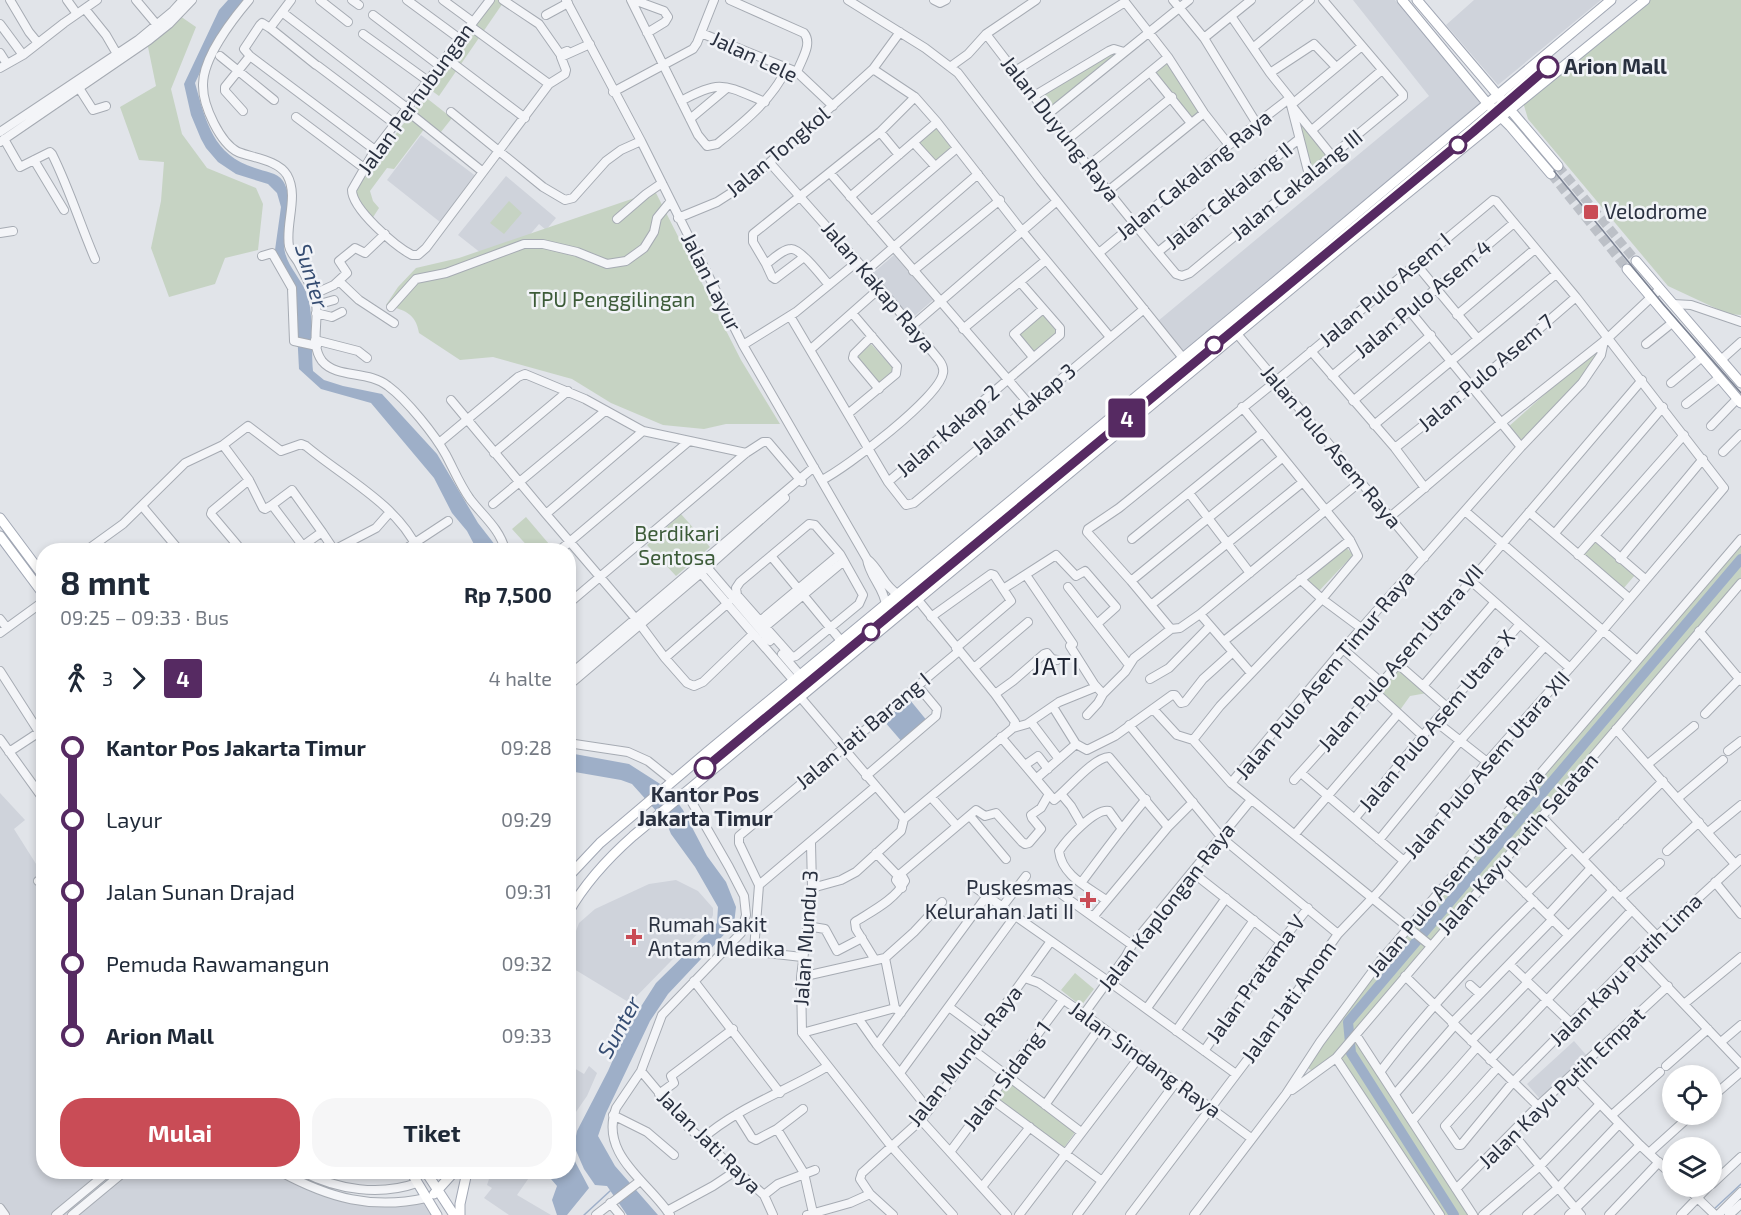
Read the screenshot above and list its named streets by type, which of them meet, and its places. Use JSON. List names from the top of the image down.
{
  "streets": {
    "street": [
      "Jalan Lele",
      "Jalan Perhubungan",
      "Jalan Duyung Raya",
      "Jalan Tongkol",
      "Jalan Cakalang Raya",
      "Jalan Cakalang III",
      "Jalan Cakalang II",
      "Jalan Layur",
      "Jalan Kakap Raya",
      "Jalan Pulo Asem I",
      "Jalan Pulo Asem 4",
      "Jalan Pulo Asem 7",
      "Jalan Kakap 3",
      "Jalan Kakap 2",
      "Jalan Pulo Asem Raya",
      "Jalan Pulo Asem Utara VII",
      "Jalan Pulo Asem Timur Raya",
      "Jalan Pulo Asem Utara X",
      "Jalan Jati Barang I",
      "Jalan Pulo Asem Utara XII",
      "Jalan Kayu Putih Selatan",
      "Jalan Pulo Asem Utara Raya",
      "Jalan Kaplongan Raya",
      "Jalan Mundu 3",
      "Jalan Kayu Putih Lima",
      "Jalan Pratama V",
      "Jalan Jati Anom",
      "Jalan Mundu Raya",
      "Jalan Sindang Raya",
      "Jalan Sidang 1",
      "Jalan Kayu Putih Empat",
      "Jalan Jati Raya"
    ]
  },
  "crossings": [
    ["Jalan Lele", "Jalan Tongkol"],
    ["Jalan Duyung Raya", "Jalan Cakalang Raya"],
    ["Jalan Duyung Raya", "Jalan Cakalang III"],
    ["Jalan Duyung Raya", "Jalan Cakalang II"],
    ["Jalan Tongkol", "Jalan Layur"],
    ["Jalan Tongkol", "Jalan Kakap Raya"],
    ["Jalan Layur", "Jalan Kakap Raya"],
    ["Jalan Pulo Asem I", "Jalan Pulo Asem 4"],
    ["Jalan Pulo Asem I", "Jalan Pulo Asem Raya"],
    ["Jalan Kakap 3", "Jalan Kakap 2"],
    ["Jalan Pulo Asem Raya", "Jalan Pulo Asem Timur Raya"],
    ["Jalan Pulo Asem Timur Raya", "Jalan Pulo Asem Utara XII"],
    ["Jalan Pulo Asem Timur Raya", "Jalan Kayu Putih Selatan"],
    ["Jalan Pulo Asem Timur Raya", "Jalan Pulo Asem Utara Raya"],
    ["Jalan Pulo Asem Timur Raya", "Jalan Kaplongan Raya"],
    ["Jalan Pulo Asem Timur Raya", "Jalan Jati Anom"],
    ["Jalan Pulo Asem Utara XII", "Jalan Jati Anom"],
    ["Jalan Kayu Putih Selatan", "Jalan Pulo Asem Utara Raya"],
    ["Jalan Kaplongan Raya", "Jalan Sindang Raya"],
    ["Jalan Mundu 3", "Jalan Mundu Raya"],
    ["Jalan Jati Anom", "Jalan Sindang Raya"],
    ["Jalan Mundu Raya", "Jalan Sindang Raya"],
    ["Jalan Sindang Raya", "Jalan Sidang 1"]
  ],
  "districts": ["JATI"],
  "water": ["Sunter"],
  "parks": ["TPU Penggilingan", "Berdikari Sentosa"],
  "places": {
    "other": ["Arion Mall", "Kantor Pos Jakarta Timur"],
    "transit": ["Velodrome"],
    "health": ["Puskesmas Kelurahan Jati II", "Rumah Sakit Antam Medika"]
  },
  "lines": ["bus line 4"],
  "page": {
    "on_map": "4",
    "heading": ["8 mnt", "09:25 – 09:33 · Bus", "Rp 7,500"],
    "legs": ["3", "4", "4 halte"],
    "list": [
      {
        "name": "Kantor Pos Jakarta Timur",
        "value": "09:28"
      },
      {
        "name": "Layur",
        "value": "09:29"
      },
      {
        "name": "Jalan Sunan Drajad",
        "value": "09:31"
      },
      {
        "name": "Pemuda Rawamangun",
        "value": "09:32"
      },
      {
        "name": "Arion Mall",
        "value": "09:33"
      }
    ],
    "buttons": ["Mulai", "Tiket"]
  }
}
